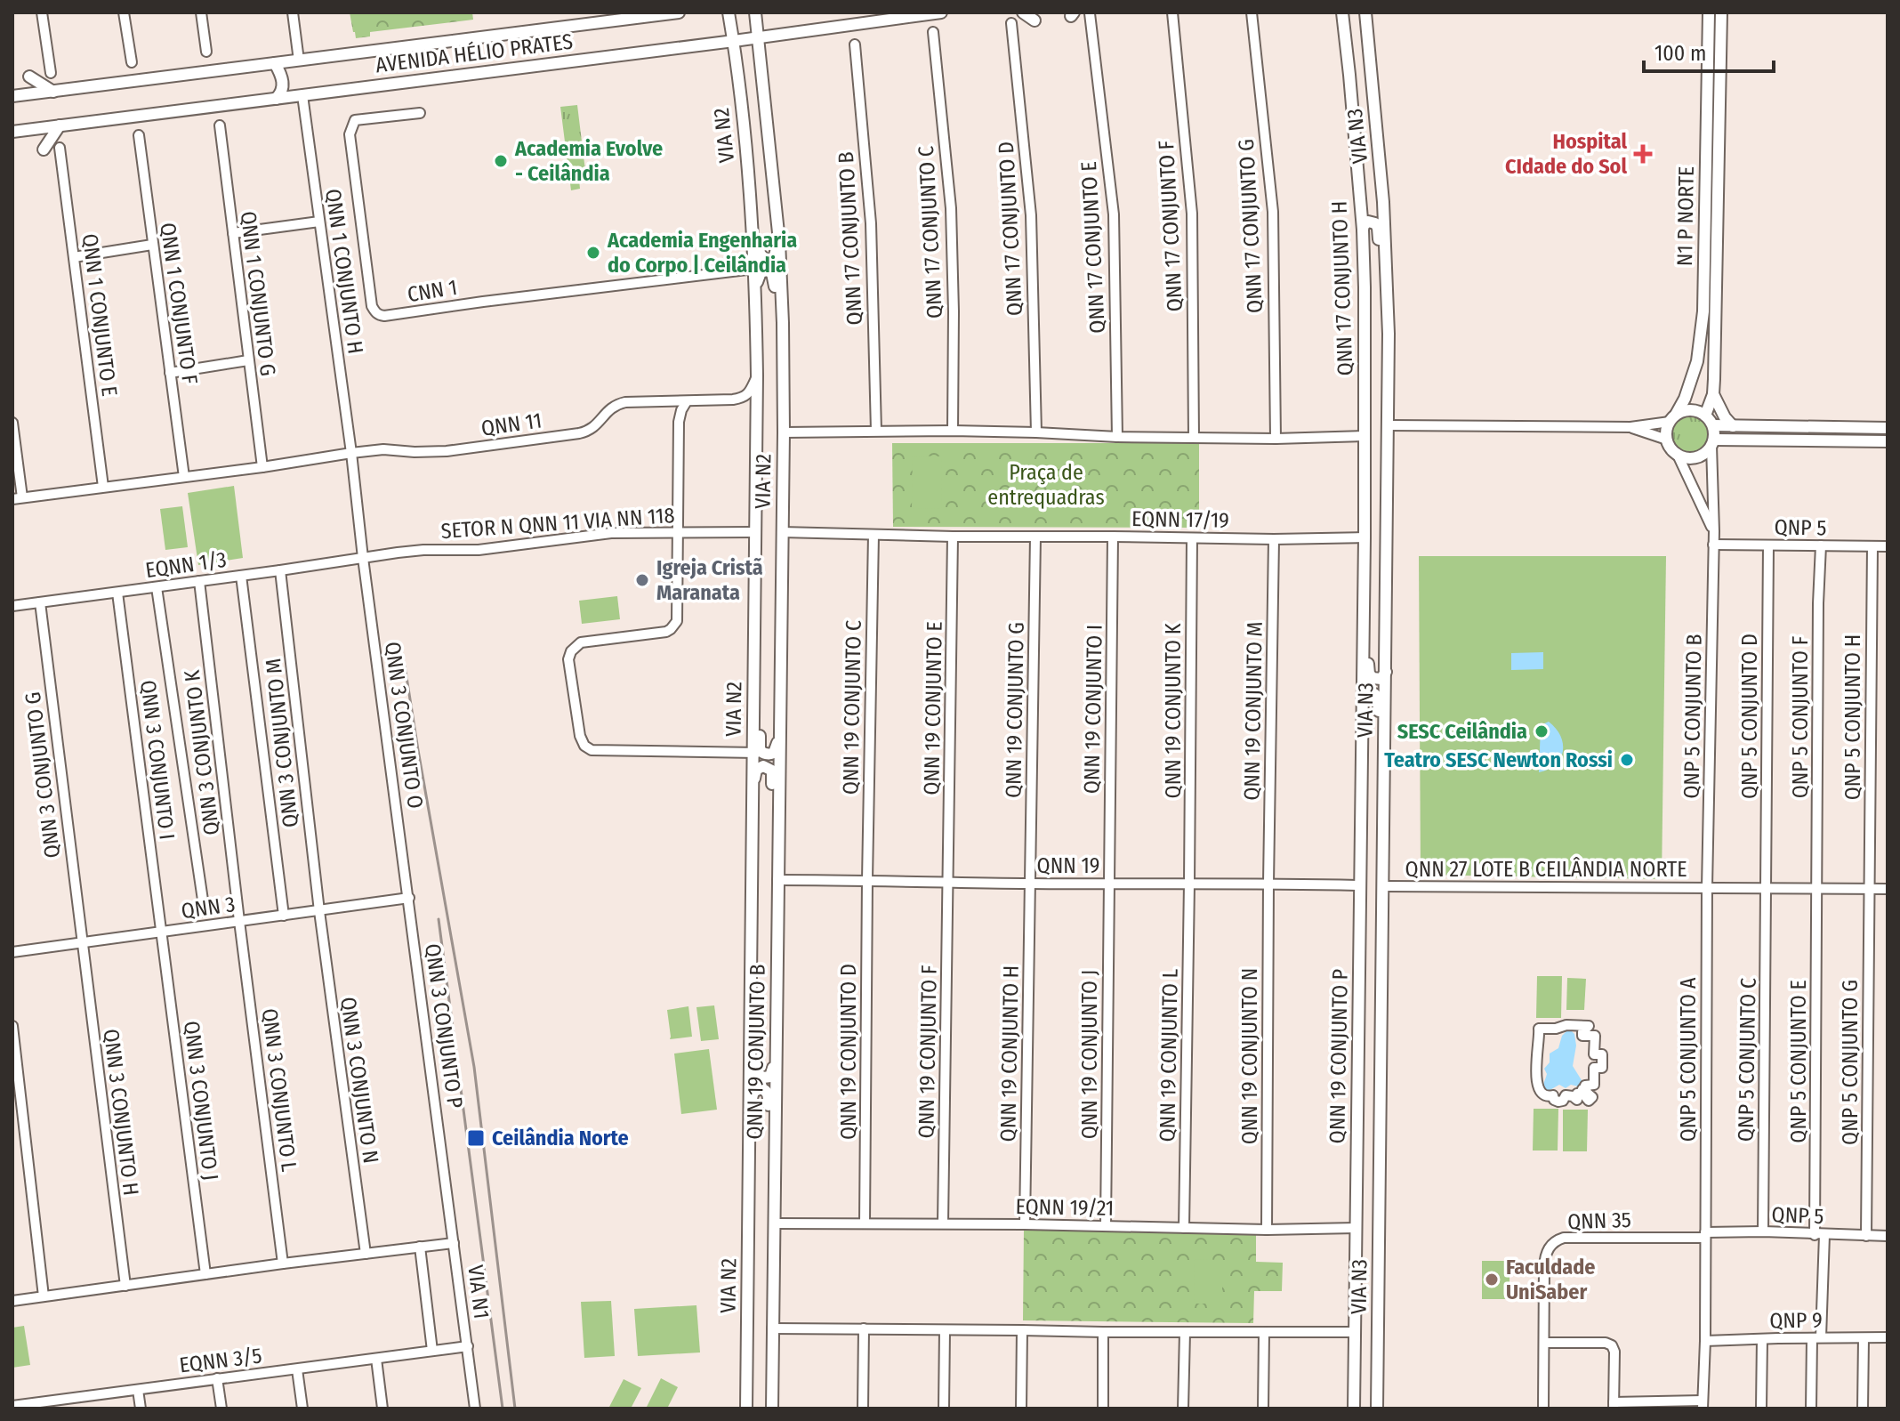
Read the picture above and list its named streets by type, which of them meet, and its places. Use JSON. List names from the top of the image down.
{
  "streets": {
    "main road": [
      "AVENIDA HÉLIO PRATES",
      "VIA N2",
      "VIA N3",
      "N1 P NORTE",
      "QNN 17 CONJUNTO H",
      "QNN 19 CONJUNTO B",
      "QNN 19 CONJUNTO P"
    ],
    "street": [
      "QNN 17 CONJUNTO F",
      "QNN 17 CONJUNTO G",
      "QNN 17 CONJUNTO D",
      "QNN 17 CONJUNTO C",
      "QNN 17 CONJUNTO B",
      "QNN 17 CONJUNTO E",
      "QNN 1 CONJUNTO H",
      "CNN 1",
      "QNN 1 CONJUNTO G",
      "QNN 1 CONJUNTO F",
      "QNN 1 CONJUNTO E",
      "QNN 11",
      "EQNN 17/19",
      "SETOR N QNN 11 VIA NN 118",
      "QNP 5",
      "EQNN 1/3",
      "QNN 19 CONJUNTO C",
      "QNN 19 CONJUNTO E",
      "QNN 19 CONJUNTO I",
      "QNN 19 CONJUNTO G",
      "QNN 19 CONJUNTO K",
      "QNN 19 CONJUNTO M",
      "QNP 5 CONJUNTO B",
      "QNP 5 CONJUNTO D",
      "QNP 5 CONJUNTO F",
      "QNP 5 CONJUNTO H",
      "QNN 3 CONJUNTO O",
      "QNN 3 CONJUNTO M",
      "QNN 3 CONJUNTO K",
      "QNN 3 CONJUNTO I",
      "QNN 3 CONJUNTO G",
      "QNN 19",
      "QNN 27 LOTE B CEILÂNDIA NORTE",
      "QNN 3",
      "QNN 3 CONJUNTO P",
      "QNN 19 CONJUNTO D",
      "QNN 19 CONJUNTO F",
      "QNN 19 CONJUNTO H",
      "QNN 19 CONJUNTO J",
      "QNN 19 CONJUNTO L",
      "QNN 19 CONJUNTO N",
      "QNP 5 CONJUNTO A",
      "QNP 5 CONJUNTO C",
      "QNP 5 CONJUNTO E",
      "QNP 5 CONJUNTO G",
      "QNN 3 CONJUNTO N",
      "QNN 3 CONJUNTO L",
      "QNN 3 CONJUNTO J",
      "QNN 3 CONJUNTO H",
      "EQNN 19/21",
      "QNN 35",
      "VIA N1",
      "QNP 9",
      "EQNN 3/5"
    ]
  },
  "crossings": [
    ["AVENIDA HÉLIO PRATES", "VIA N2"],
    ["AVENIDA HÉLIO PRATES", "QNN 1 CONJUNTO H"],
    ["VIA N2", "CNN 1"],
    ["VIA N2", "QNN 11"],
    ["VIA N2", "EQNN 17/19"],
    ["VIA N2", "SETOR N QNN 11 VIA NN 118"],
    ["VIA N2", "QNN 19"],
    ["VIA N2", "QNN 19 CONJUNTO B"],
    ["VIA N2", "EQNN 19/21"],
    ["VIA N3", "QNN 27 LOTE B CEILÂNDIA NORTE"],
    ["VIA N3", "QNN 19 CONJUNTO P"],
    ["VIA N3", "EQNN 19/21"],
    ["QNN 1 CONJUNTO H", "QNN 11"],
    ["EQNN 17/19", "QNN 19 CONJUNTO C"],
    ["EQNN 17/19", "QNN 19 CONJUNTO E"],
    ["EQNN 17/19", "QNN 19 CONJUNTO I"],
    ["EQNN 17/19", "QNN 19 CONJUNTO G"],
    ["EQNN 17/19", "QNN 19 CONJUNTO K"],
    ["EQNN 17/19", "QNN 19 CONJUNTO M"],
    ["EQNN 17/19", "QNN 19 CONJUNTO P"],
    ["SETOR N QNN 11 VIA NN 118", "EQNN 1/3"],
    ["SETOR N QNN 11 VIA NN 118", "QNN 3 CONJUNTO O"],
    ["QNP 5", "QNP 5 CONJUNTO B"],
    ["QNP 5", "QNP 5 CONJUNTO D"],
    ["QNP 5", "QNP 5 CONJUNTO F"],
    ["QNP 5", "QNP 5 CONJUNTO H"],
    ["QNP 5", "QNP 5 CONJUNTO A"],
    ["QNP 5", "QNP 5 CONJUNTO C"],
    ["QNP 5", "QNP 5 CONJUNTO E"],
    ["QNP 5", "QNP 5 CONJUNTO G"],
    ["QNP 5", "QNN 35"],
    ["EQNN 1/3", "QNN 3 CONJUNTO O"],
    ["EQNN 1/3", "QNN 3 CONJUNTO M"],
    ["EQNN 1/3", "QNN 3 CONJUNTO K"],
    ["EQNN 1/3", "QNN 3 CONJUNTO I"],
    ["EQNN 1/3", "QNN 3 CONJUNTO G"],
    ["QNN 19 CONJUNTO C", "QNN 19"],
    ["QNN 19 CONJUNTO C", "QNN 19 CONJUNTO D"],
    ["QNN 19 CONJUNTO E", "QNN 19"],
    ["QNN 19 CONJUNTO E", "QNN 19 CONJUNTO F"],
    ["QNN 19 CONJUNTO I", "QNN 19"],
    ["QNN 19 CONJUNTO I", "QNN 19 CONJUNTO J"],
    ["QNN 19 CONJUNTO G", "QNN 19"],
    ["QNN 19 CONJUNTO G", "QNN 19 CONJUNTO H"],
    ["QNN 19 CONJUNTO K", "QNN 19"],
    ["QNN 19 CONJUNTO K", "QNN 19 CONJUNTO L"],
    ["QNN 19 CONJUNTO M", "QNN 19"],
    ["QNN 19 CONJUNTO M", "QNN 19 CONJUNTO N"],
    ["QNP 5 CONJUNTO B", "QNN 27 LOTE B CEILÂNDIA NORTE"],
    ["QNP 5 CONJUNTO B", "QNP 5 CONJUNTO A"],
    ["QNP 5 CONJUNTO D", "QNP 5 CONJUNTO C"],
    ["QNP 5 CONJUNTO F", "QNP 5 CONJUNTO E"],
    ["QNP 5 CONJUNTO H", "QNP 5 CONJUNTO G"],
    ["QNN 3 CONJUNTO O", "QNN 3"],
    ["QNN 3 CONJUNTO O", "QNN 3 CONJUNTO P"],
    ["QNN 3 CONJUNTO M", "QNN 3"],
    ["QNN 3 CONJUNTO M", "QNN 3 CONJUNTO N"],
    ["QNN 3 CONJUNTO K", "QNN 3"],
    ["QNN 3 CONJUNTO K", "QNN 3 CONJUNTO L"],
    ["QNN 3 CONJUNTO I", "QNN 3"],
    ["QNN 3 CONJUNTO I", "QNN 3 CONJUNTO J"],
    ["QNN 3 CONJUNTO G", "QNN 3"],
    ["QNN 3 CONJUNTO G", "QNN 3 CONJUNTO H"],
    ["QNN 19", "QNN 19 CONJUNTO B"],
    ["QNN 19", "QNN 19 CONJUNTO D"],
    ["QNN 19", "QNN 19 CONJUNTO F"],
    ["QNN 19", "QNN 19 CONJUNTO H"],
    ["QNN 19", "QNN 19 CONJUNTO J"],
    ["QNN 19", "QNN 19 CONJUNTO L"],
    ["QNN 19", "QNN 19 CONJUNTO N"],
    ["QNN 19", "QNN 19 CONJUNTO P"],
    ["QNN 27 LOTE B CEILÂNDIA NORTE", "QNP 5 CONJUNTO A"],
    ["QNN 3", "QNN 3 CONJUNTO P"],
    ["QNN 3", "QNN 3 CONJUNTO N"],
    ["QNN 3", "QNN 3 CONJUNTO L"],
    ["QNN 3", "QNN 3 CONJUNTO J"],
    ["QNN 3", "QNN 3 CONJUNTO H"],
    ["QNN 3 CONJUNTO P", "VIA N1"],
    ["QNN 19 CONJUNTO B", "EQNN 19/21"],
    ["QNN 19 CONJUNTO D", "EQNN 19/21"],
    ["QNN 19 CONJUNTO F", "EQNN 19/21"],
    ["QNN 19 CONJUNTO H", "EQNN 19/21"],
    ["QNN 19 CONJUNTO J", "EQNN 19/21"],
    ["QNN 19 CONJUNTO L", "EQNN 19/21"],
    ["QNN 19 CONJUNTO N", "EQNN 19/21"],
    ["QNN 19 CONJUNTO P", "EQNN 19/21"],
    ["QNP 5 CONJUNTO A", "QNN 35"],
    ["QNP 5 CONJUNTO E", "QNP 9"],
    ["VIA N1", "EQNN 3/5"]
  ],
  "parks": ["Praça de entrequadras"],
  "places": {
    "health": ["Hospital CIdade do Sol"],
    "other": [
      "Academia Evolve - Ceilândia",
      "Academia Engenharia do Corpo | Ceilândia",
      "Igreja Cristã Maranata",
      "SESC Ceilândia",
      "Teatro SESC Newton Rossi",
      "Faculdade UniSaber"
    ],
    "transit": ["Ceilândia Norte"]
  },
  "scale_bar": "100 m"
}
